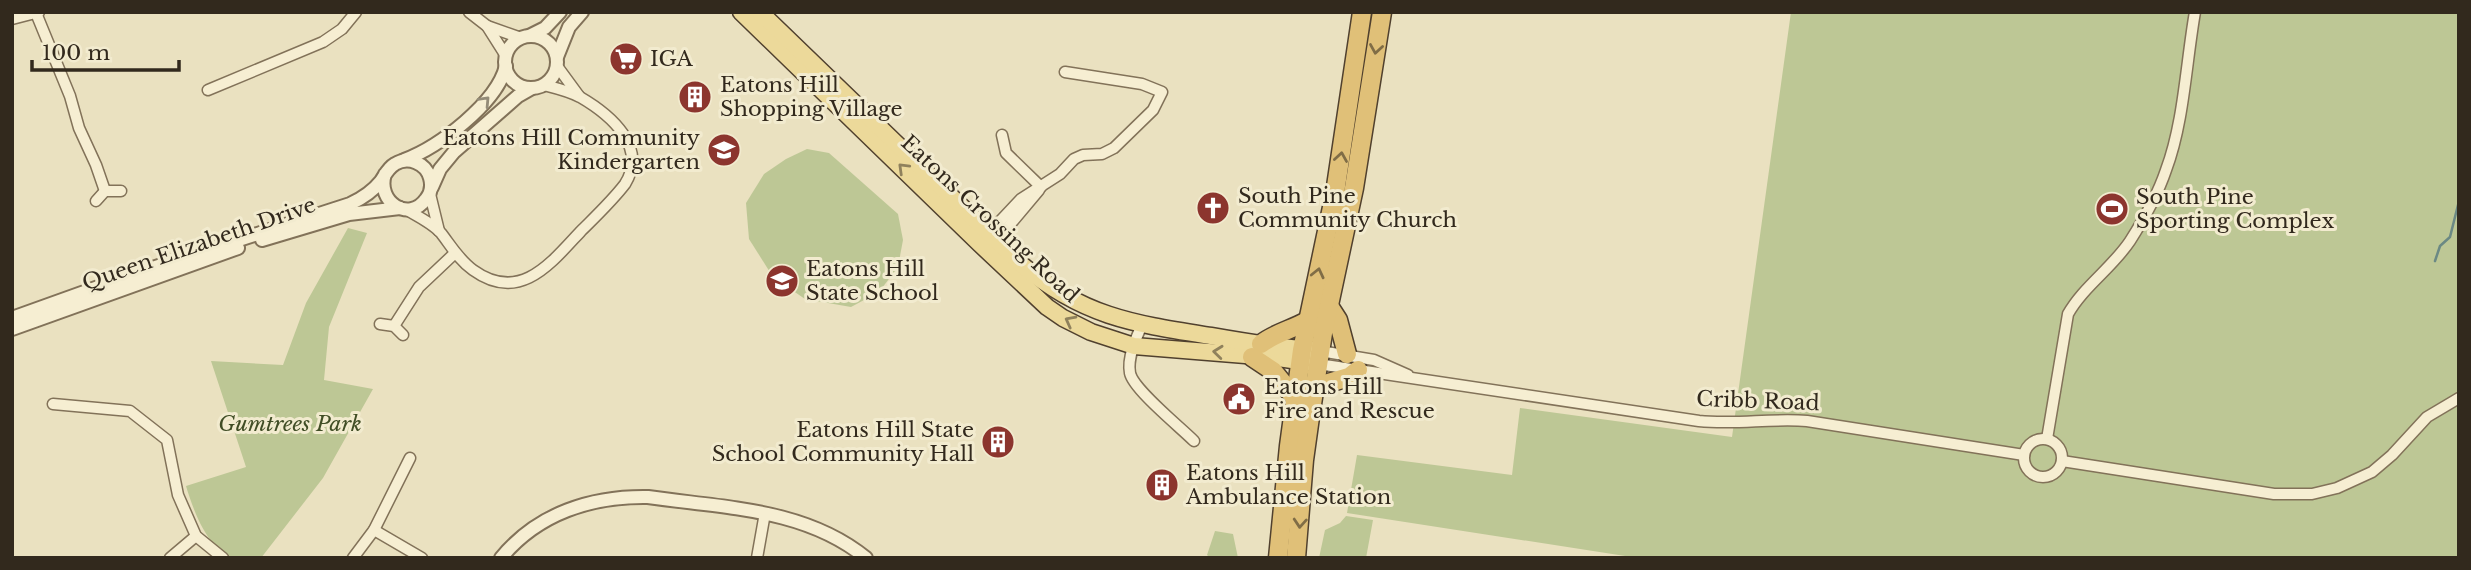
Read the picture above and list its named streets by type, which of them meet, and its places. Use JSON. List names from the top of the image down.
{
  "streets": {
    "main road": ["Eatons Crossing Road"],
    "street": ["Queen Elizabeth Drive", "Cribb Road"]
  },
  "crossings": [
    ["Eatons Crossing Road", "Cribb Road"]
  ],
  "parks": ["Gumtrees Park"],
  "places": {
    "supermarket": ["IGA"],
    "building": ["Eatons Hill Shopping Village", "Eatons Hill State School Community Hall", "Eatons Hill Ambulance Station"],
    "school or university": ["Eatons Hill Community Kindergarten", "Eatons Hill State School"],
    "church": ["South Pine Community Church"],
    "sports": ["South Pine Sporting Complex"],
    "public building": ["Eatons Hill Fire and Rescue"]
  },
  "scale_bar": "100 m"
}
